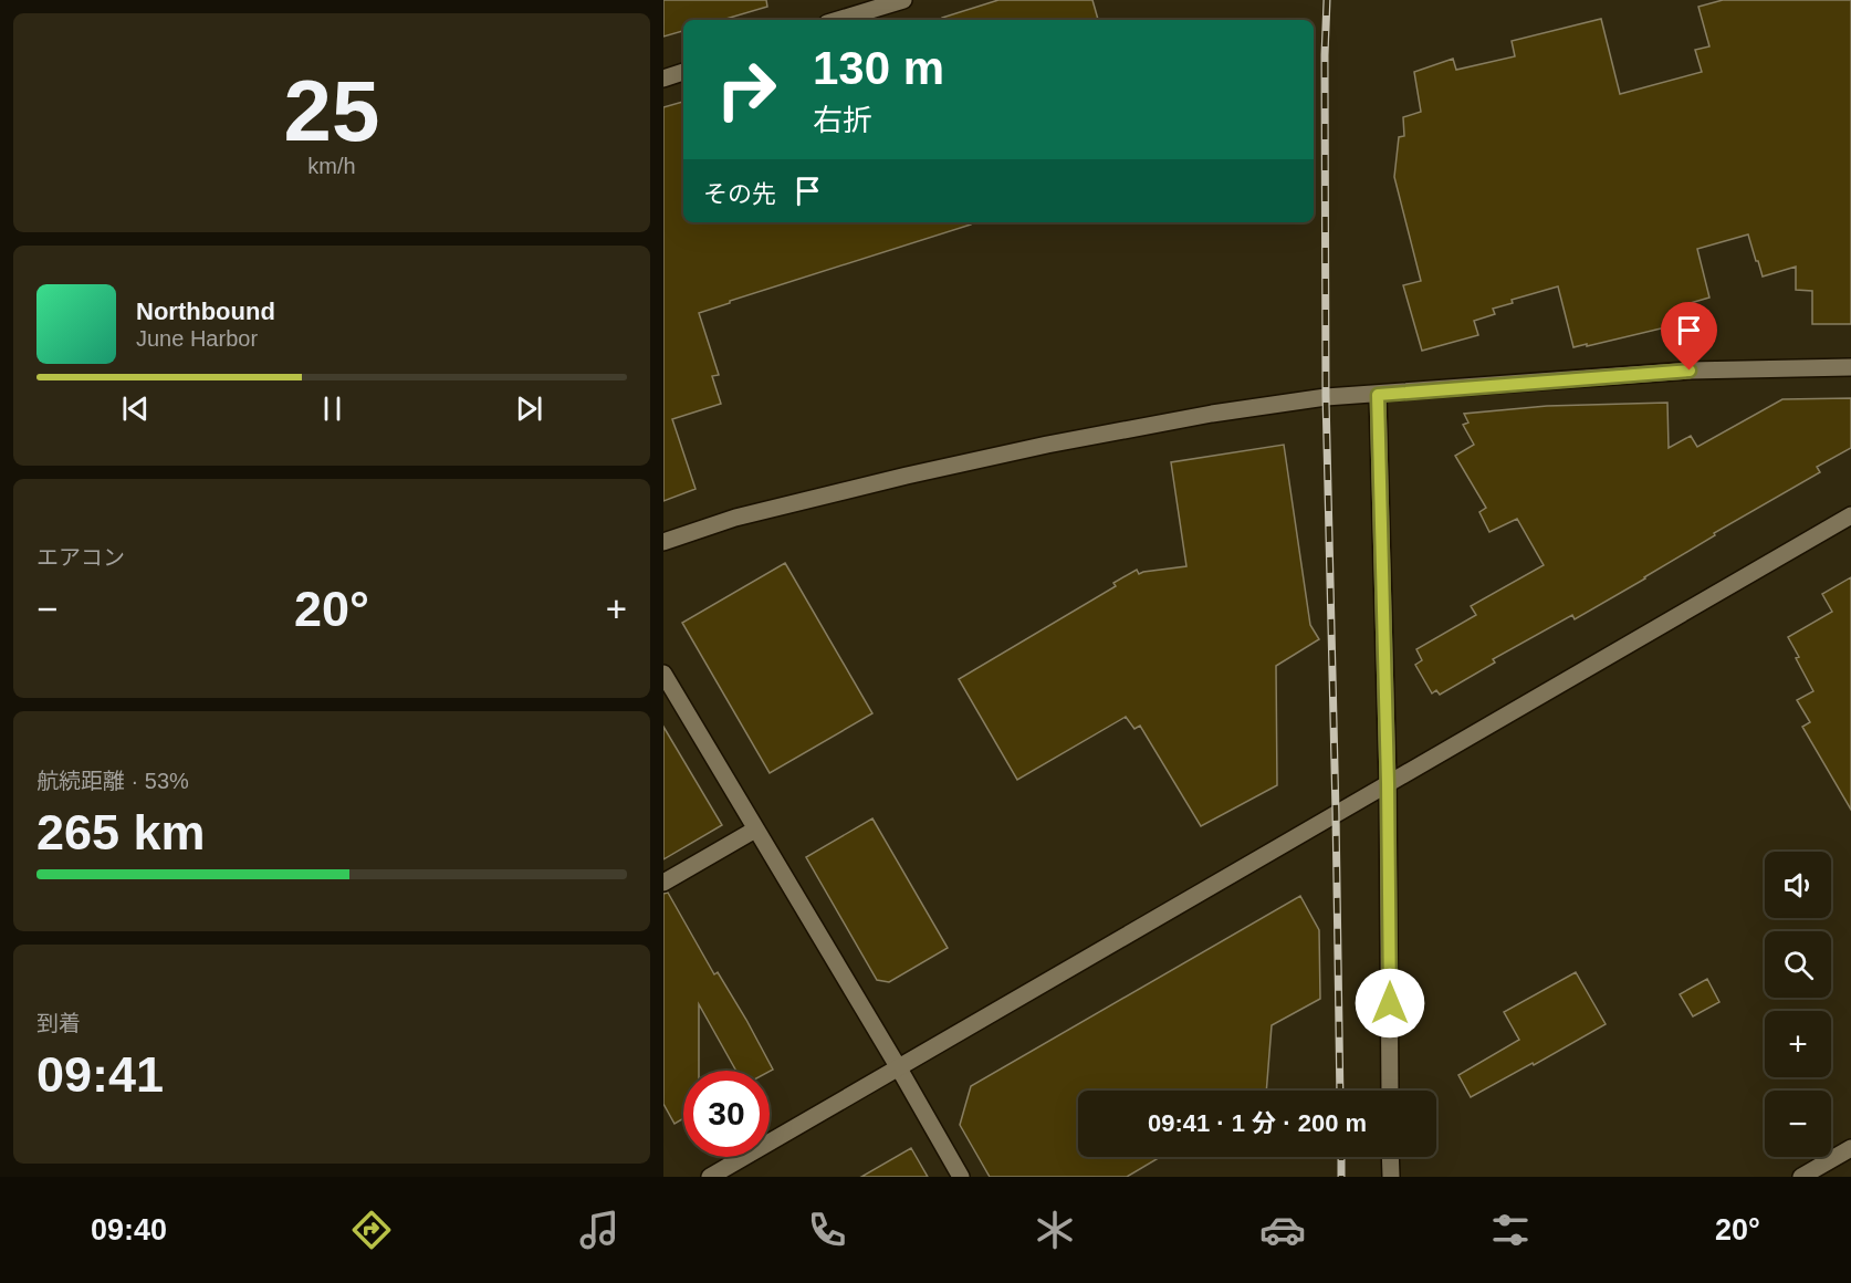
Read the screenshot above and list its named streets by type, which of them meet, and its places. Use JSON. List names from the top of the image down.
{
  "page": {
    "tile": [
      ["25", "km/h"],
      "エアコン",
      ["航続距離 · 53%", "265 km"],
      ["到着", "09:41"]
    ],
    "turn": ["130 m", "右折"],
    "then": "その先",
    "song": ["Northbound", "June Harbor"],
    "heat": ["−", "20°", "+"],
    "map_buttons": ["+", "−"],
    "limit": "30",
    "trip": "09:41 · 1 分 · 200 m",
    "tabs": ["09:40", "20°"]
  }
}
